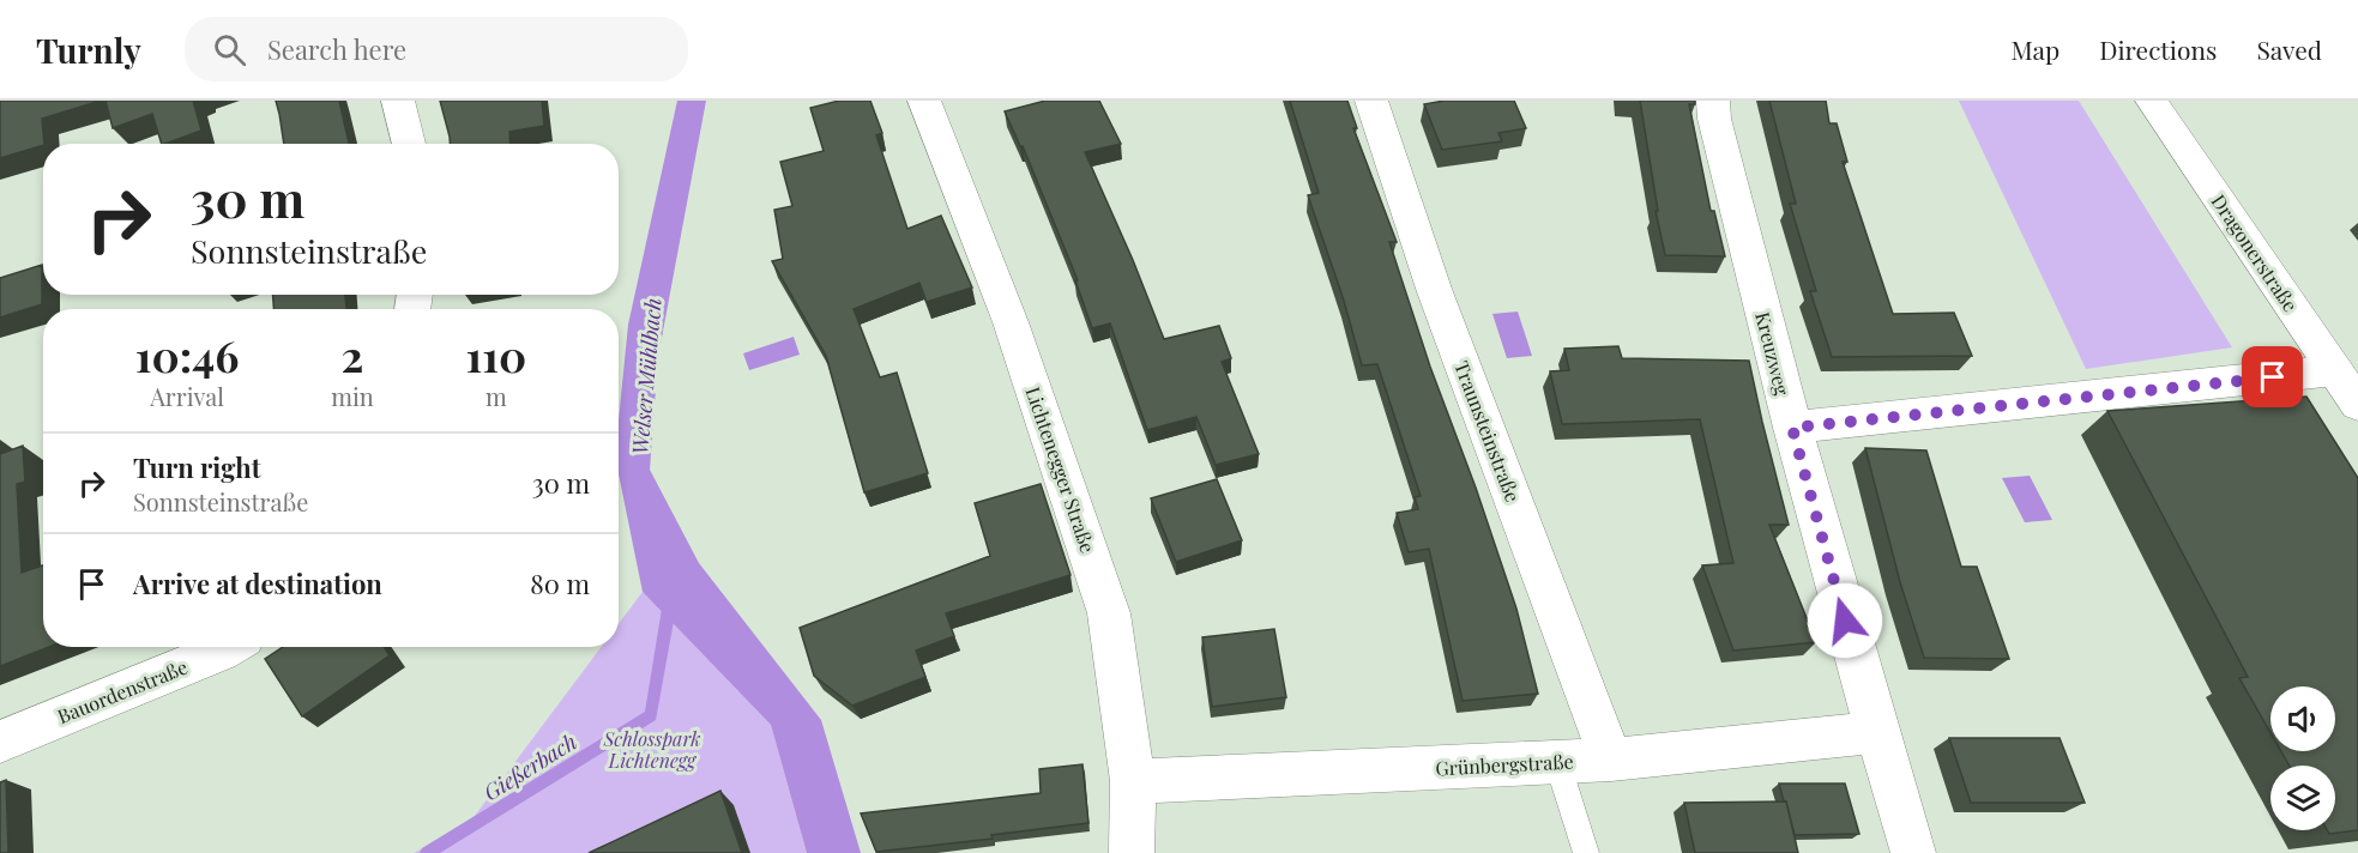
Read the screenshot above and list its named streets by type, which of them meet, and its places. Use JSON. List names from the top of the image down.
{
  "streets": {
    "street": [
      "Dragonerstraße",
      "Kreuzweg",
      "Traunsteinstraße",
      "Lichtenegger Straße",
      "Bauordenstraße",
      "Grünbergstraße"
    ]
  },
  "crossings": [
    ["Kreuzweg", "Grünbergstraße"],
    ["Traunsteinstraße", "Grünbergstraße"],
    ["Lichtenegger Straße", "Grünbergstraße"]
  ],
  "water": ["Welser Mühlbach", "Gießerbach"],
  "parks": ["Schlosspark Lichtenegg"],
  "page": {
    "header": "Turnly",
    "search": "Search here",
    "nav": ["Map", "Directions", "Saved"],
    "turn": ["30 m", "Sonnsteinstraße"],
    "eta": [
      "10:46",
      "Arrival",
      "2",
      "min",
      "110",
      "m"
    ],
    "list": [
      {
        "name": "Turn right",
        "note": "Sonnsteinstraße",
        "value": "30 m"
      },
      {
        "name": "Arrive at destination",
        "value": "80 m"
      }
    ]
  }
}
